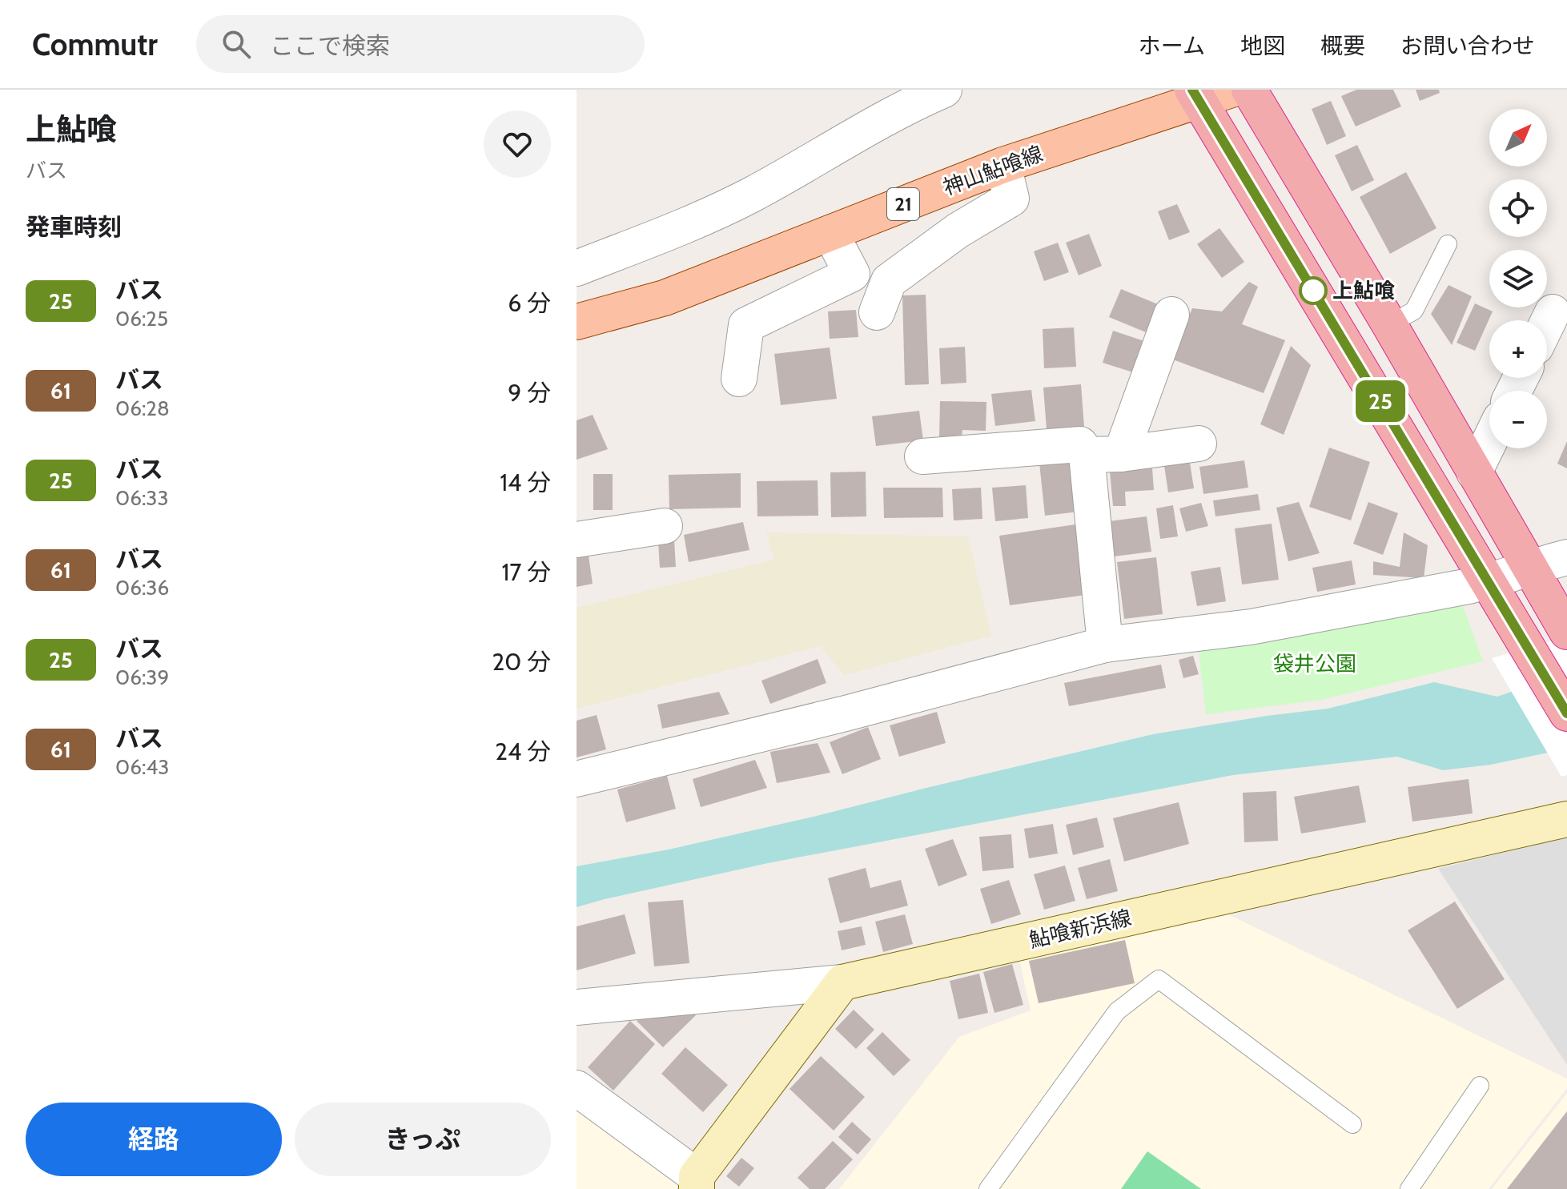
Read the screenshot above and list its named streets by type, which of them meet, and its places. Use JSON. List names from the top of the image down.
{
  "streets": {
    "main road": ["神山鮎喰線", "21", "鮎喰新浜線"]
  },
  "parks": ["袋井公園"],
  "places": ["上鮎喰"],
  "lines": ["bus line 25"],
  "north": "top right",
  "page": {
    "header": "Commutr",
    "search": "ここで検索",
    "nav": [
      "ホーム",
      "地図",
      "概要",
      "お問い合わせ"
    ],
    "heading": [
      ["上鮎喰", "バス"],
      "発車時刻"
    ],
    "on_map": "25",
    "map_buttons": ["+", "−"],
    "list": [
      {
        "mark": "25",
        "name": "バス",
        "note": "06:25",
        "value": "6 分"
      },
      {
        "mark": "61",
        "name": "バス",
        "note": "06:28",
        "value": "9 分"
      },
      {
        "mark": "25",
        "name": "バス",
        "note": "06:33",
        "value": "14 分"
      },
      {
        "mark": "61",
        "name": "バス",
        "note": "06:36",
        "value": "17 分"
      },
      {
        "mark": "25",
        "name": "バス",
        "note": "06:39",
        "value": "20 分"
      },
      {
        "mark": "61",
        "name": "バス",
        "note": "06:43",
        "value": "24 分"
      }
    ],
    "buttons": ["経路", "きっぷ"]
  }
}
